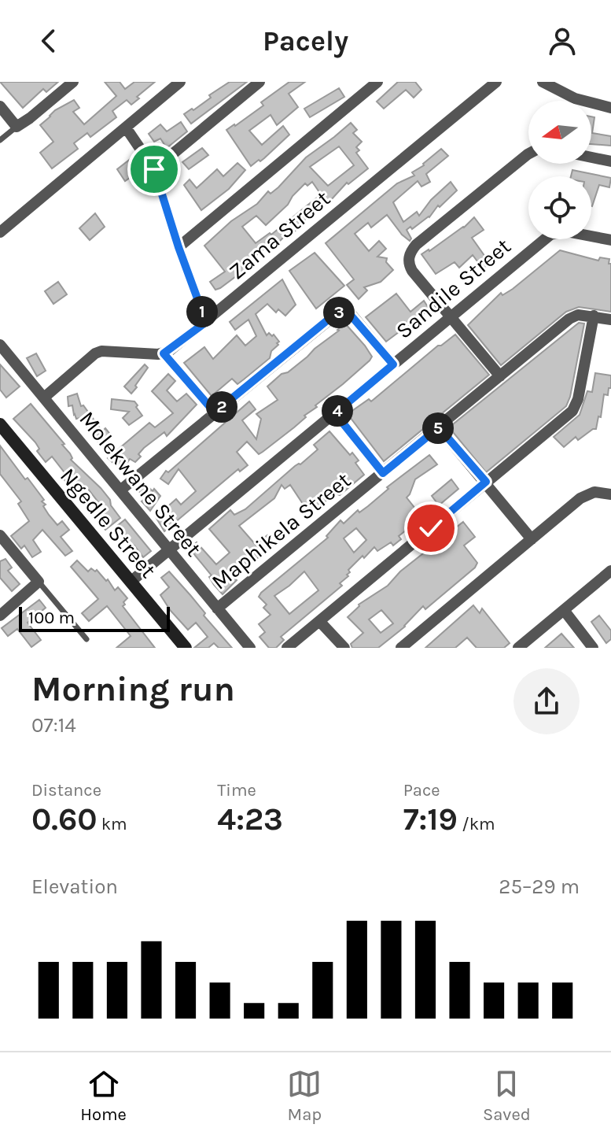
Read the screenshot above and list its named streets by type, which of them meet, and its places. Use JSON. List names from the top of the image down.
{
  "streets": {
    "street": [
      "Zama Street",
      "Sandile Street",
      "Molekwane Street",
      "Ngedle Street",
      "Maphikela Street"
    ]
  },
  "crossings": [
    ["Sandile Street", "Molekwane Street"],
    ["Sandile Street", "Ngedle Street"],
    ["Molekwane Street", "Maphikela Street"]
  ],
  "scale_bar": "100 m",
  "north": "left",
  "page": {
    "header": "Pacely",
    "pins": [
      "1",
      "3",
      "2",
      "4",
      "5"
    ],
    "scale": "100 m",
    "heading": ["Morning run", "07:14"],
    "stats": [
      ["Distance", "0.60 km"],
      ["Time", "4:23"],
      ["Pace", "7:19 /km"]
    ],
    "chart": ["Elevation", "25–29 m"],
    "tabs": ["Home", "Map", "Saved"]
  }
}
